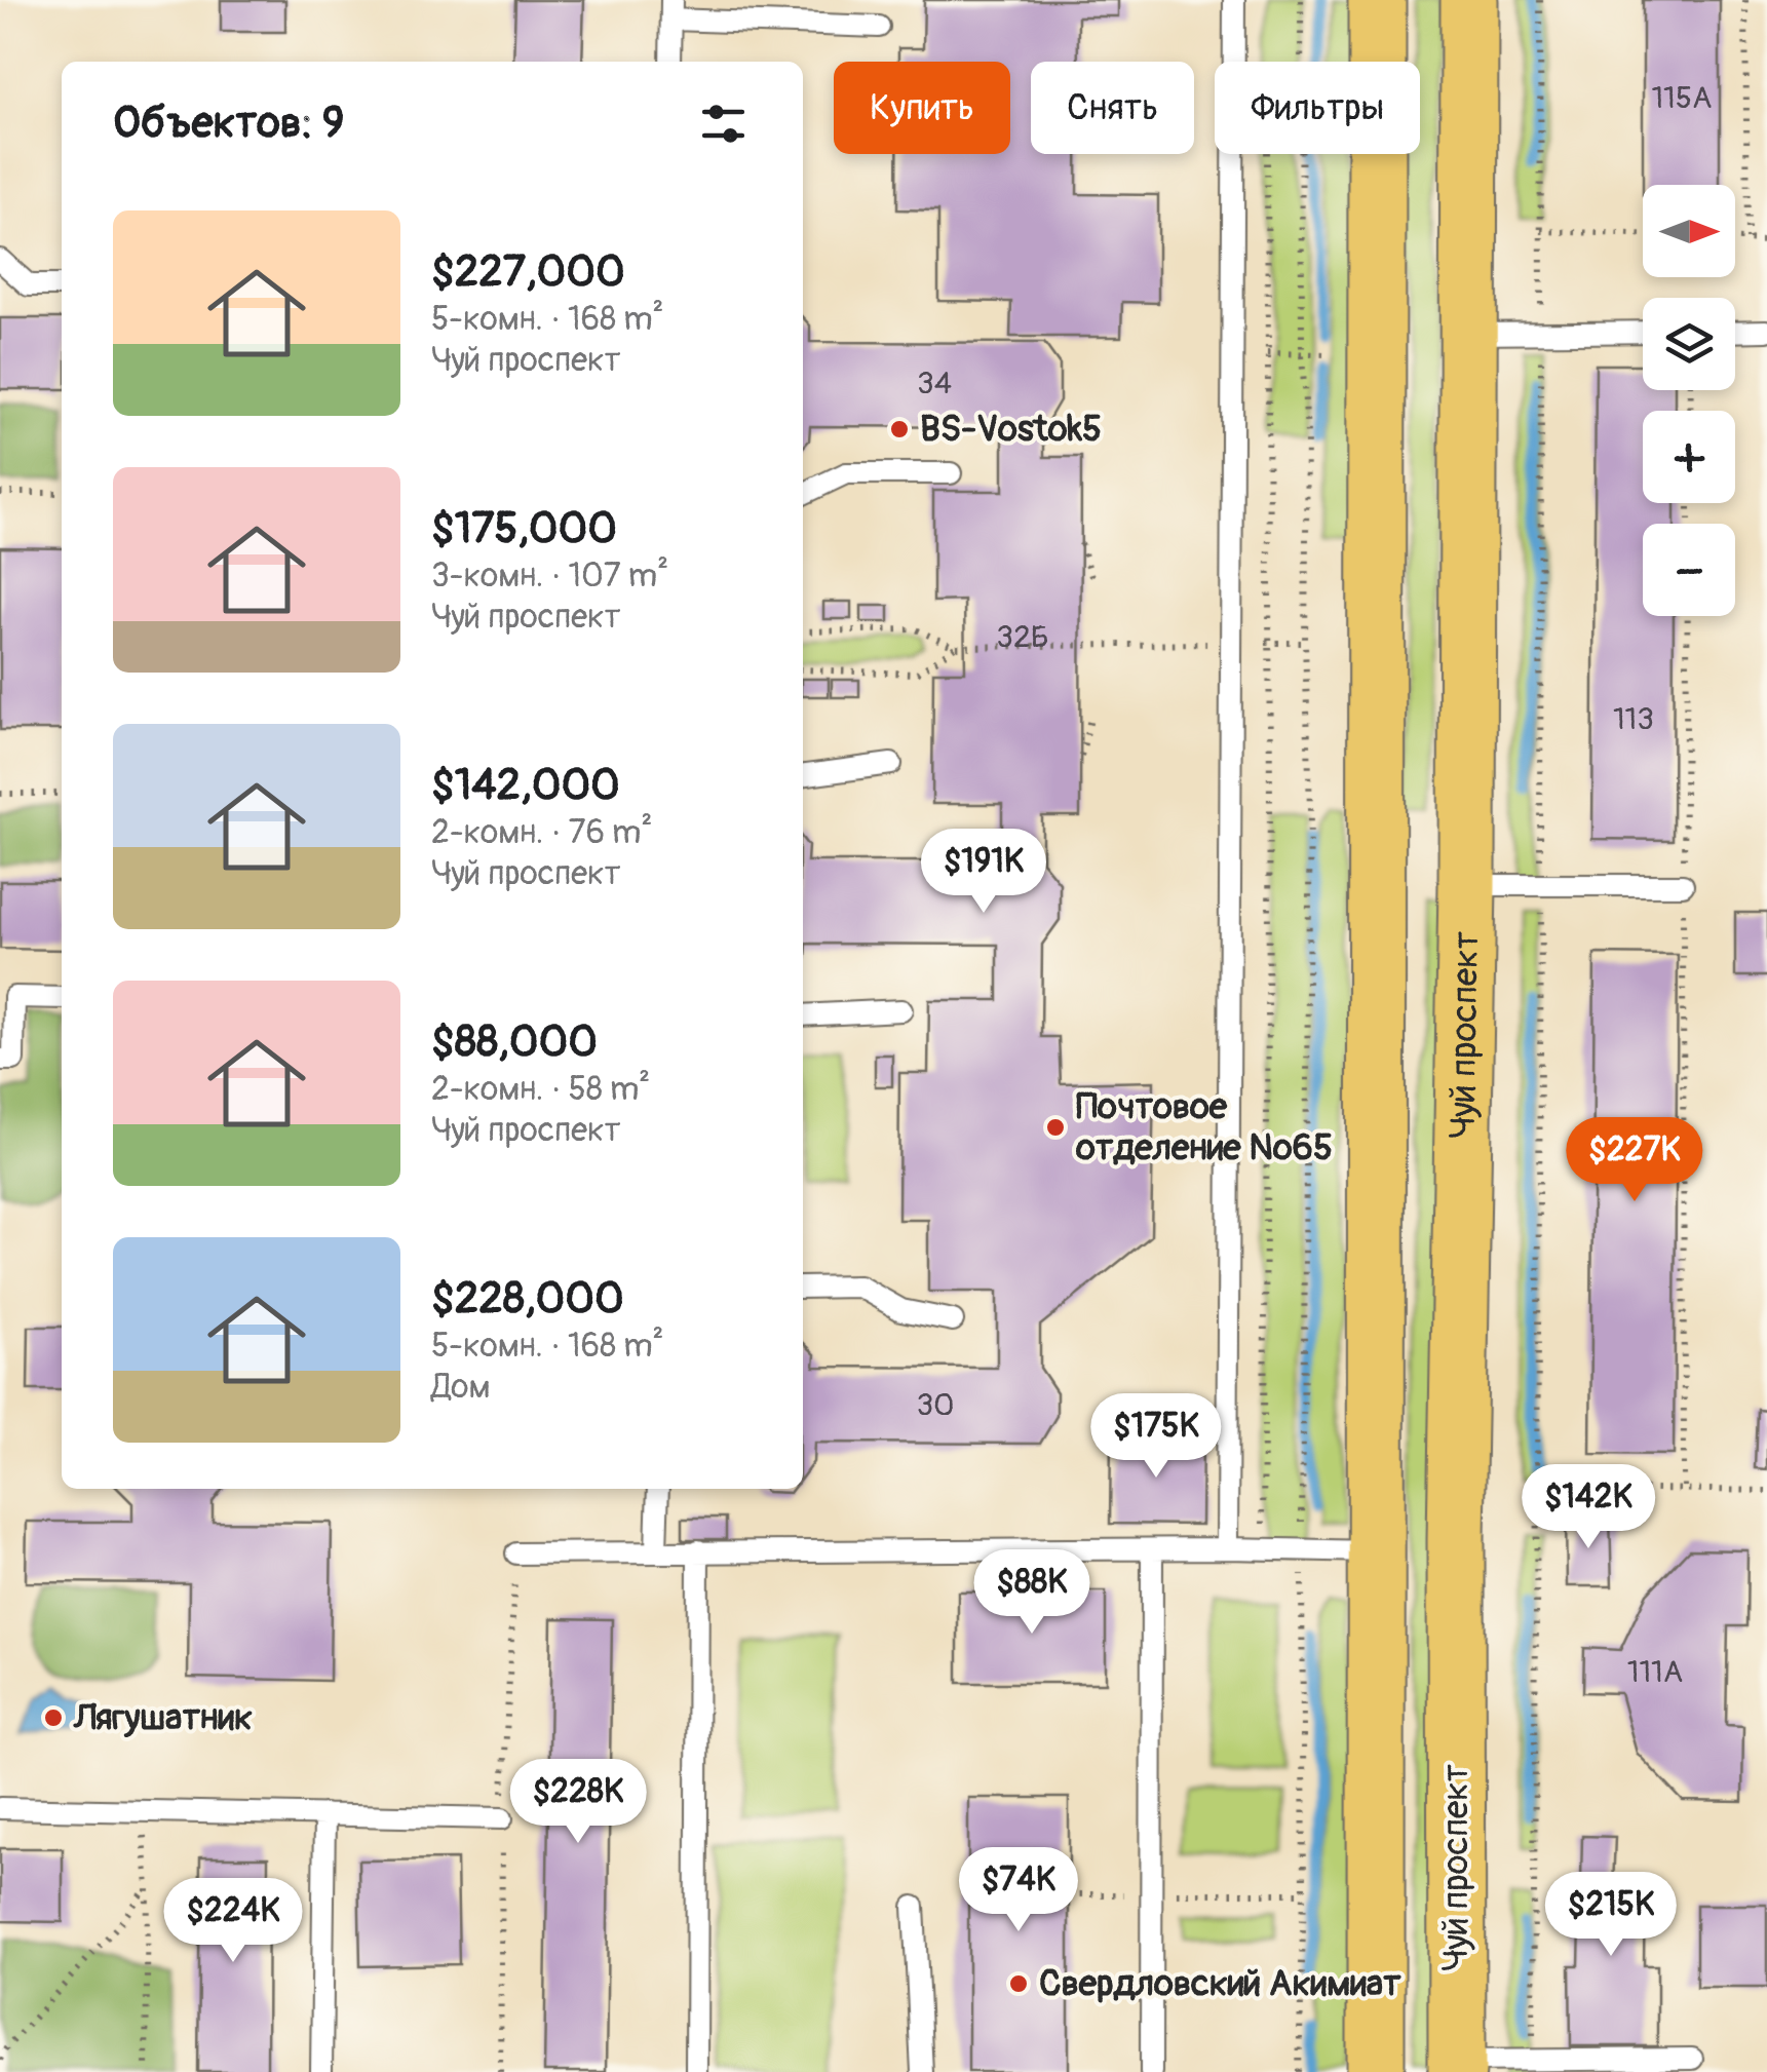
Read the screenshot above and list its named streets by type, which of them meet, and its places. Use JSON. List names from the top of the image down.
{
  "streets": {
    "main road": ["Чуй проспект"]
  },
  "places": [
    "BS-Vostok5",
    "Почтовое отделение №65",
    "Лягушатник",
    "Свердловский Акимиат"
  ],
  "house_numbers": [
    "115А",
    "34",
    "32Б",
    "113",
    "30",
    "111А"
  ],
  "north": "right",
  "page": {
    "chip": ["Купить", "Снять", "Фильтры"],
    "heading": "Объектов: 9",
    "map_buttons": ["+", "−"],
    "list": [
      {
        "name": "$227,000",
        "note": "5-комн. · 168 m² · Чуй проспект"
      },
      {
        "name": "$175,000",
        "note": "3-комн. · 107 m² · Чуй проспект"
      },
      {
        "name": "$142,000",
        "note": "2-комн. · 76 m² · Чуй проспект"
      },
      {
        "name": "$88,000",
        "note": "2-комн. · 58 m² · Чуй проспект"
      },
      {
        "name": "$228,000",
        "note": "5-комн. · 168 m² · Дом"
      }
    ],
    "price": [
      "$191K",
      "$227K",
      "$175K",
      "$142K",
      "$88K",
      "$228K",
      "$74K",
      "$215K",
      "$224K"
    ]
  }
}
